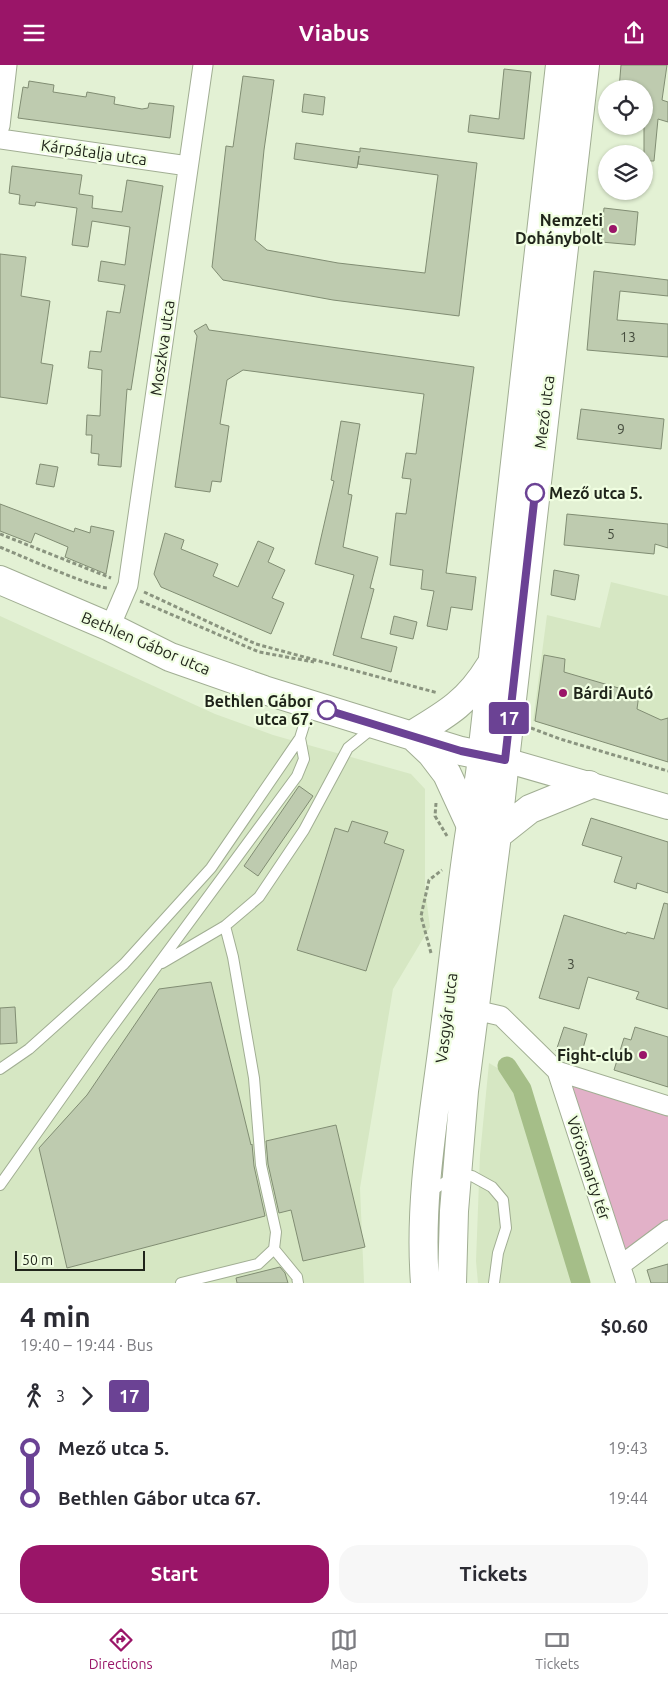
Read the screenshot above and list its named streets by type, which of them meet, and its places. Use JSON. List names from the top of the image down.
{
  "streets": {
    "main road": ["Mező utca", "Bethlen Gábor utca", "Vasgyár utca"],
    "street": ["Kárpátalja utca", "Moszkva utca", "Vörösmarty tér"]
  },
  "crossings": [
    ["Kárpátalja utca", "Moszkva utca"],
    ["Moszkva utca", "Bethlen Gábor utca"],
    ["Mező utca", "Bethlen Gábor utca"],
    ["Mező utca", "Vasgyár utca"],
    ["Bethlen Gábor utca", "Vasgyár utca"],
    ["Vasgyár utca", "Vörösmarty tér"]
  ],
  "places": [
    "Nemzeti Dohánybolt",
    "Mező utca 5.",
    "Bárdi Autó",
    "Bethlen Gábor utca 67.",
    "Fight-club"
  ],
  "lines": ["bus line 17"],
  "house_numbers": [
    "13",
    "9",
    "5",
    "3"
  ],
  "scale_bar": "50 m",
  "page": {
    "header": "Viabus",
    "on_map": "17",
    "scale": "50 m",
    "heading": ["4 min", "19:40 – 19:44 · Bus", "$0.60"],
    "legs": ["3", "17"],
    "list": [
      {
        "name": "Mező utca 5.",
        "value": "19:43"
      },
      {
        "name": "Bethlen Gábor utca 67.",
        "value": "19:44"
      }
    ],
    "buttons": ["Start", "Tickets"],
    "tabs": ["Directions", "Map", "Tickets"]
  }
}
